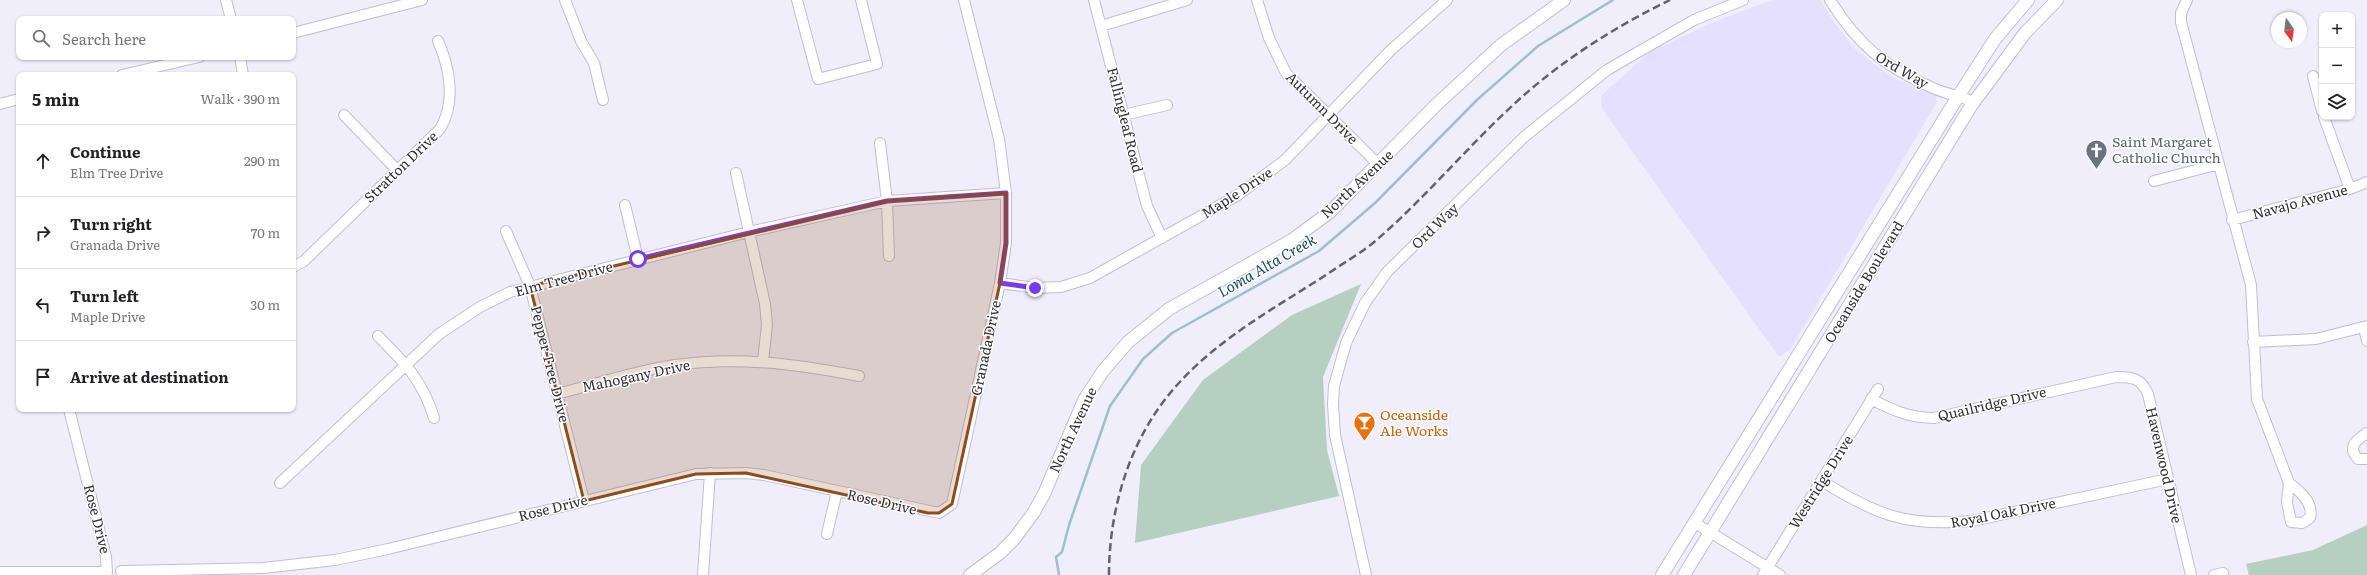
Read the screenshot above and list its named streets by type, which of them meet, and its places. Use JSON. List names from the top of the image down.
{
  "streets": {
    "main road": ["North Avenue", "Oceanside Boulevard"],
    "street": [
      "Ord Way",
      "Autumn Drive",
      "Fallingleaf Road",
      "Stratton Drive",
      "Maple Drive",
      "Navajo Avenue",
      "Elm Tree Drive",
      "Granada Drive",
      "Pepper Tree Drive",
      "Mahogany Drive",
      "Quailridge Drive",
      "Havenwood Drive",
      "Westridge Drive",
      "Rose Drive",
      "Royal Oak Drive"
    ]
  },
  "crossings": [
    ["Ord Way", "Oceanside Boulevard"],
    ["Autumn Drive", "North Avenue"],
    ["Autumn Drive", "Maple Drive"],
    ["Fallingleaf Road", "Maple Drive"],
    ["Maple Drive", "Granada Drive"],
    ["Elm Tree Drive", "Granada Drive"],
    ["Elm Tree Drive", "Pepper Tree Drive"],
    ["Granada Drive", "Rose Drive"],
    ["Pepper Tree Drive", "Mahogany Drive"],
    ["Pepper Tree Drive", "Rose Drive"],
    ["Quailridge Drive", "Havenwood Drive"],
    ["Quailridge Drive", "Westridge Drive"],
    ["Havenwood Drive", "Royal Oak Drive"],
    ["Westridge Drive", "Royal Oak Drive"]
  ],
  "water": ["Loma Alta Creek"],
  "places": {
    "church": ["Saint Margaret Catholic Church"],
    "bar": ["Oceanside Ale Works"]
  },
  "north": "bottom",
  "page": {
    "map_buttons": ["+", "−"],
    "search": "Search here",
    "heading": ["5 min", "Walk · 390 m"],
    "list": [
      ["Continue", "Elm Tree Drive", "290 m"],
      ["Turn right", "Granada Drive", "70 m"],
      ["Turn left", "Maple Drive", "30 m"],
      "Arrive at destination"
    ]
  }
}
